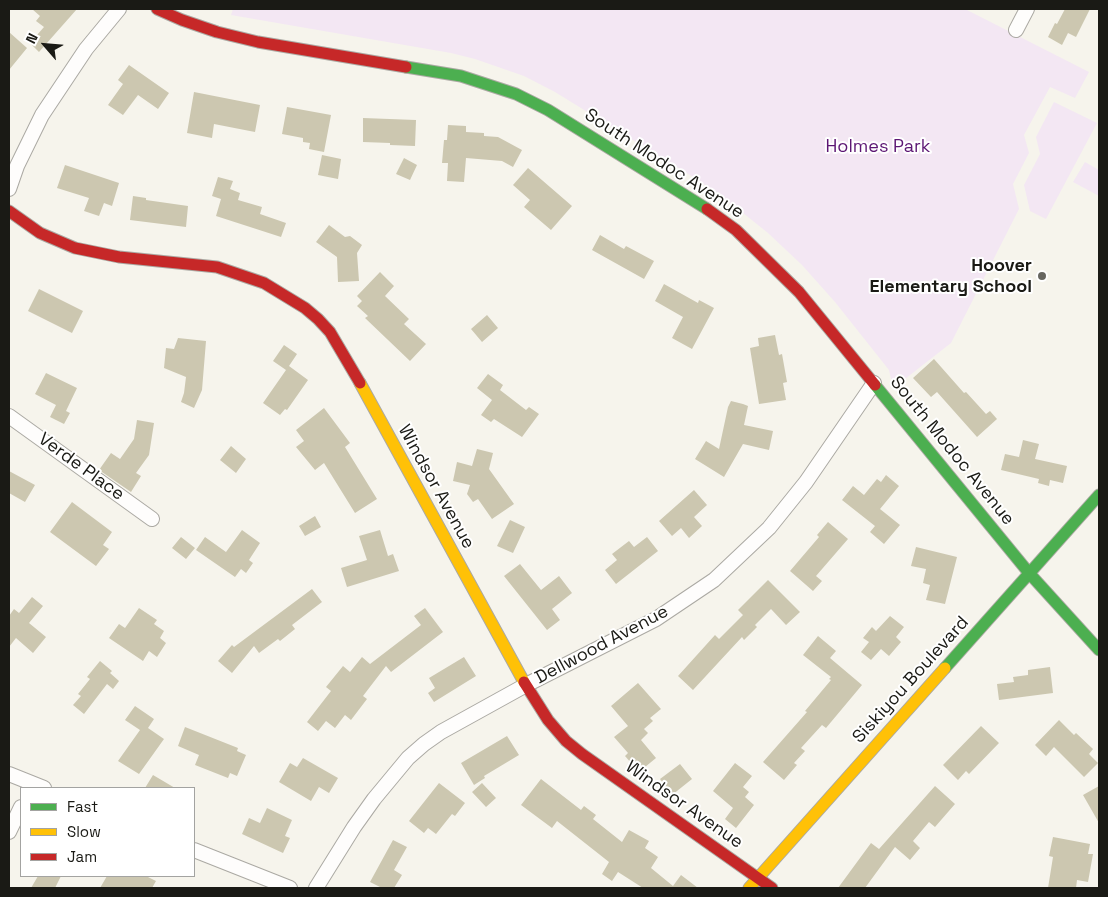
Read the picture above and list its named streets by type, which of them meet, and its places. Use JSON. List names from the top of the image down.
{
  "streets": {
    "street": [
      "South Modoc Avenue",
      "Verde Place",
      "Windsor Avenue",
      "Dellwood Avenue",
      "Siskiyou Boulevard"
    ]
  },
  "crossings": [
    ["South Modoc Avenue", "Dellwood Avenue"],
    ["South Modoc Avenue", "Siskiyou Boulevard"],
    ["Windsor Avenue", "Dellwood Avenue"],
    ["Windsor Avenue", "Siskiyou Boulevard"]
  ],
  "parks": ["Holmes Park"],
  "places": ["Hoover Elementary School"],
  "legend": ["Fast", "Slow", "Jam"],
  "north": "top left"
}
